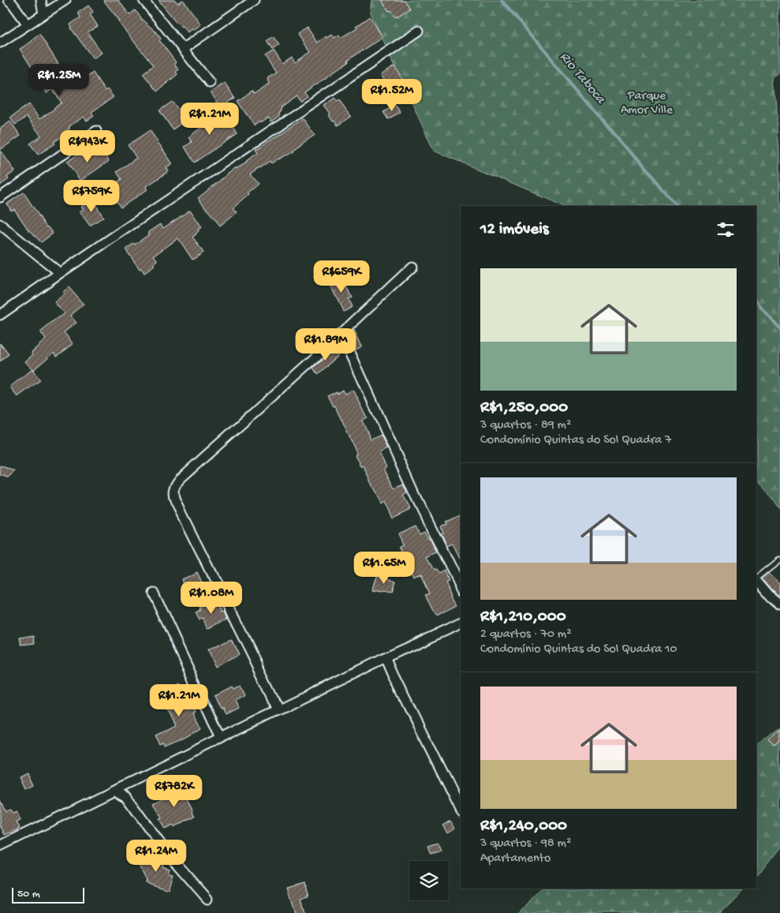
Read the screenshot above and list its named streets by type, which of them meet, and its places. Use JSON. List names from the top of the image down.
{
  "water": ["Rio Taboca"],
  "parks": ["Parque Amor Ville"],
  "scale_bar": "50 m",
  "page": {
    "price": [
      "R$1.25M",
      "R$1.52M",
      "R$1.21M",
      "R$943K",
      "R$759K",
      "R$659K",
      "R$1.89M",
      "R$1.65M",
      "R$1.08M",
      "R$1.21M",
      "R$782K",
      "R$1.24M"
    ],
    "heading": "12 imóveis",
    "list": [
      {
        "name": "R$1,250,000",
        "note": "3 quartos · 89 m² · Condomínio Quintas do Sol Quadra 7"
      },
      {
        "name": "R$1,210,000",
        "note": "2 quartos · 70 m² · Condomínio Quintas do Sol Quadra 10"
      },
      {
        "name": "R$1,240,000",
        "note": "3 quartos · 98 m² · Apartamento"
      }
    ],
    "scale": "50 m"
  }
}
